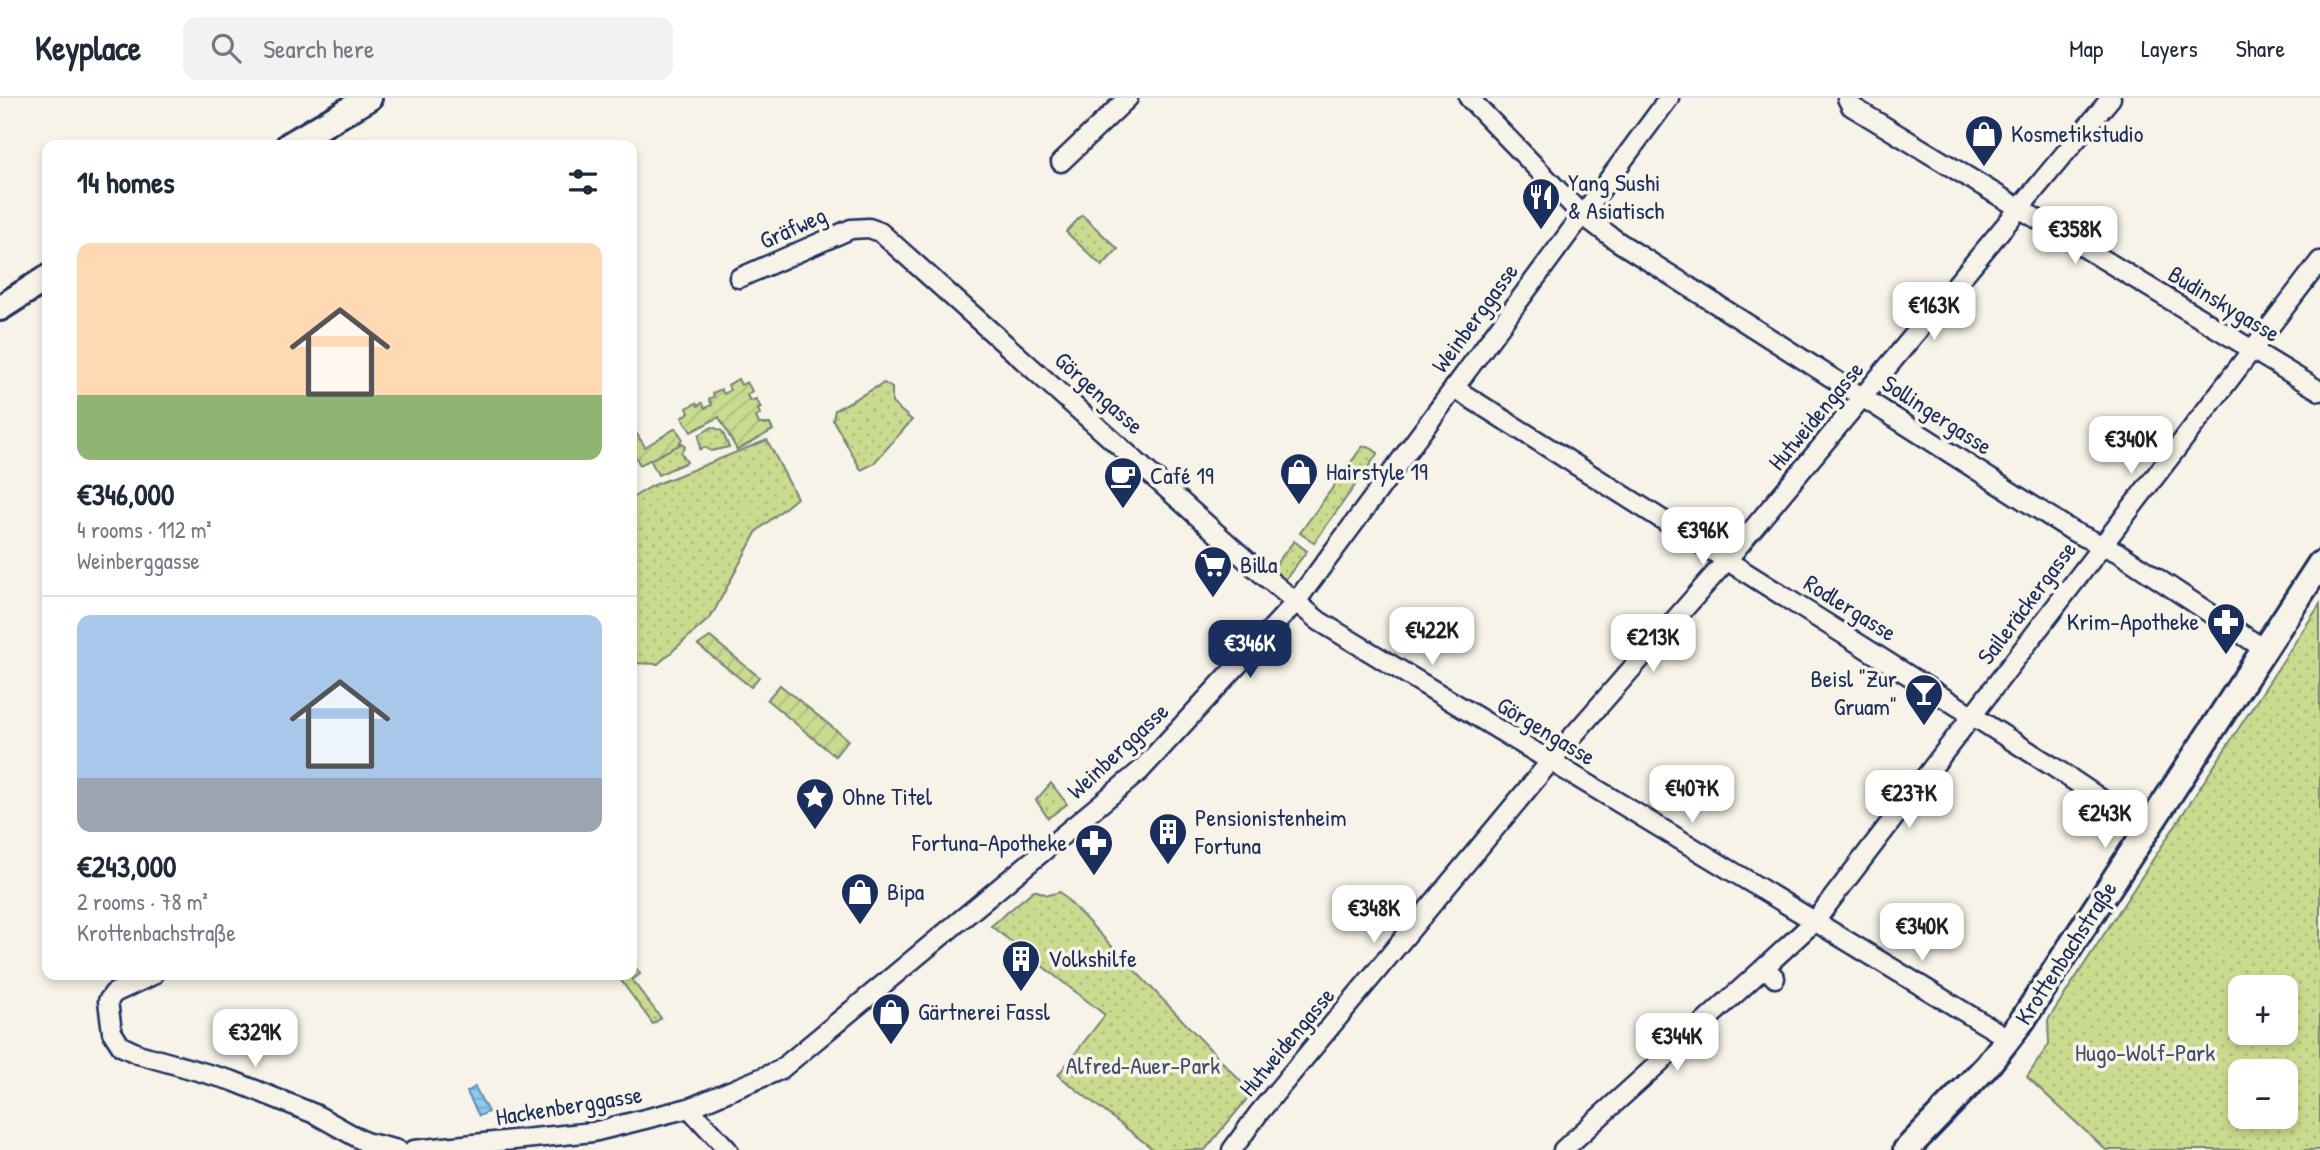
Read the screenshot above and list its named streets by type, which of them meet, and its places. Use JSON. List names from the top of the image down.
{
  "streets": {
    "main road": ["Krottenbachstraße"],
    "street": [
      "Gräfweg",
      "Budinskygasse",
      "Weinberggasse",
      "Görgengasse",
      "Sollingergasse",
      "Hutweidengasse",
      "Saileräckergasse",
      "Rodlergasse",
      "Hackenberggasse"
    ]
  },
  "crossings": [
    ["Gräfweg", "Görgengasse"],
    ["Budinskygasse", "Hutweidengasse"],
    ["Budinskygasse", "Saileräckergasse"],
    ["Weinberggasse", "Görgengasse"],
    ["Weinberggasse", "Sollingergasse"],
    ["Weinberggasse", "Rodlergasse"],
    ["Weinberggasse", "Hackenberggasse"],
    ["Görgengasse", "Hutweidengasse"],
    ["Görgengasse", "Saileräckergasse"],
    ["Görgengasse", "Krottenbachstraße"],
    ["Sollingergasse", "Hutweidengasse"],
    ["Sollingergasse", "Saileräckergasse"],
    ["Sollingergasse", "Krottenbachstraße"],
    ["Hutweidengasse", "Rodlergasse"],
    ["Saileräckergasse", "Rodlergasse"],
    ["Rodlergasse", "Krottenbachstraße"]
  ],
  "parks": ["Hugo-Wolf-Park", "Alfred-Auer-Park"],
  "places": {
    "shop": [
      "Kosmetikstudio",
      "Hairstyle 19",
      "Bipa",
      "Gärtnerei Fassl"
    ],
    "restaurant": ["Yang Sushi & Asiatisch"],
    "cafe": ["Café 19"],
    "supermarket": ["Billa"],
    "pharmacy": ["Krim-Apotheke", "Fortuna-Apotheke"],
    "bar": ["Beisl \"Zur Gruam\""],
    "place": ["Ohne Titel"],
    "building": ["Pensionistenheim Fortuna", "Volkshilfe"]
  },
  "page": {
    "header": "Keyplace",
    "search": "Search here",
    "nav": ["Map", "Layers", "Share"],
    "heading": "14 homes",
    "price": [
      "€358K",
      "€163K",
      "€340K",
      "€396K",
      "€422K",
      "€213K",
      "€346K",
      "€407K",
      "€237K",
      "€243K",
      "€348K",
      "€340K",
      "€329K",
      "€344K"
    ],
    "list": [
      {
        "name": "€346,000",
        "note": "4 rooms · 112 m² · Weinberggasse"
      },
      {
        "name": "€243,000",
        "note": "2 rooms · 78 m² · Krottenbachstraße"
      }
    ],
    "map_buttons": ["+", "−"]
  }
}
